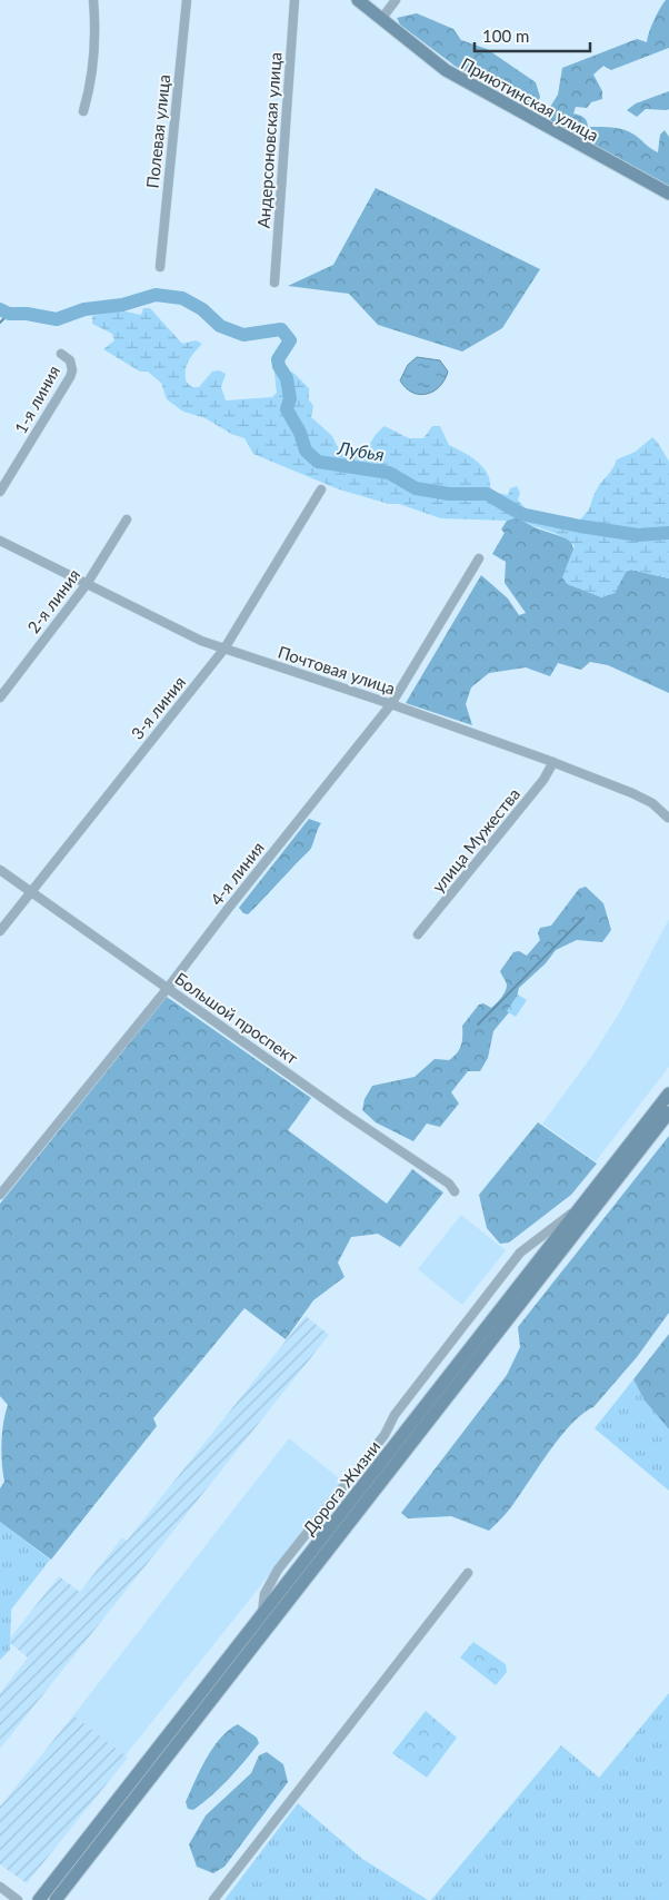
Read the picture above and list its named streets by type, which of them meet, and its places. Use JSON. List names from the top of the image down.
{
  "streets": {
    "main road": ["Приютинская улица", "Дорога Жизни"],
    "street": [
      "Полевая улица",
      "Андерсоновская улица",
      "1-я линия",
      "2-я линия",
      "Почтовая улица",
      "3-я линия",
      "улица Мужества",
      "4-я линия",
      "Большой проспект"
    ]
  },
  "crossings": [
    ["2-я линия", "Почтовая улица"],
    ["Почтовая улица", "3-я линия"],
    ["Почтовая улица", "улица Мужества"],
    ["Почтовая улица", "4-я линия"],
    ["3-я линия", "Большой проспект"],
    ["4-я линия", "Большой проспект"]
  ],
  "water": ["Лубья"],
  "scale_bar": "100 m"
}
